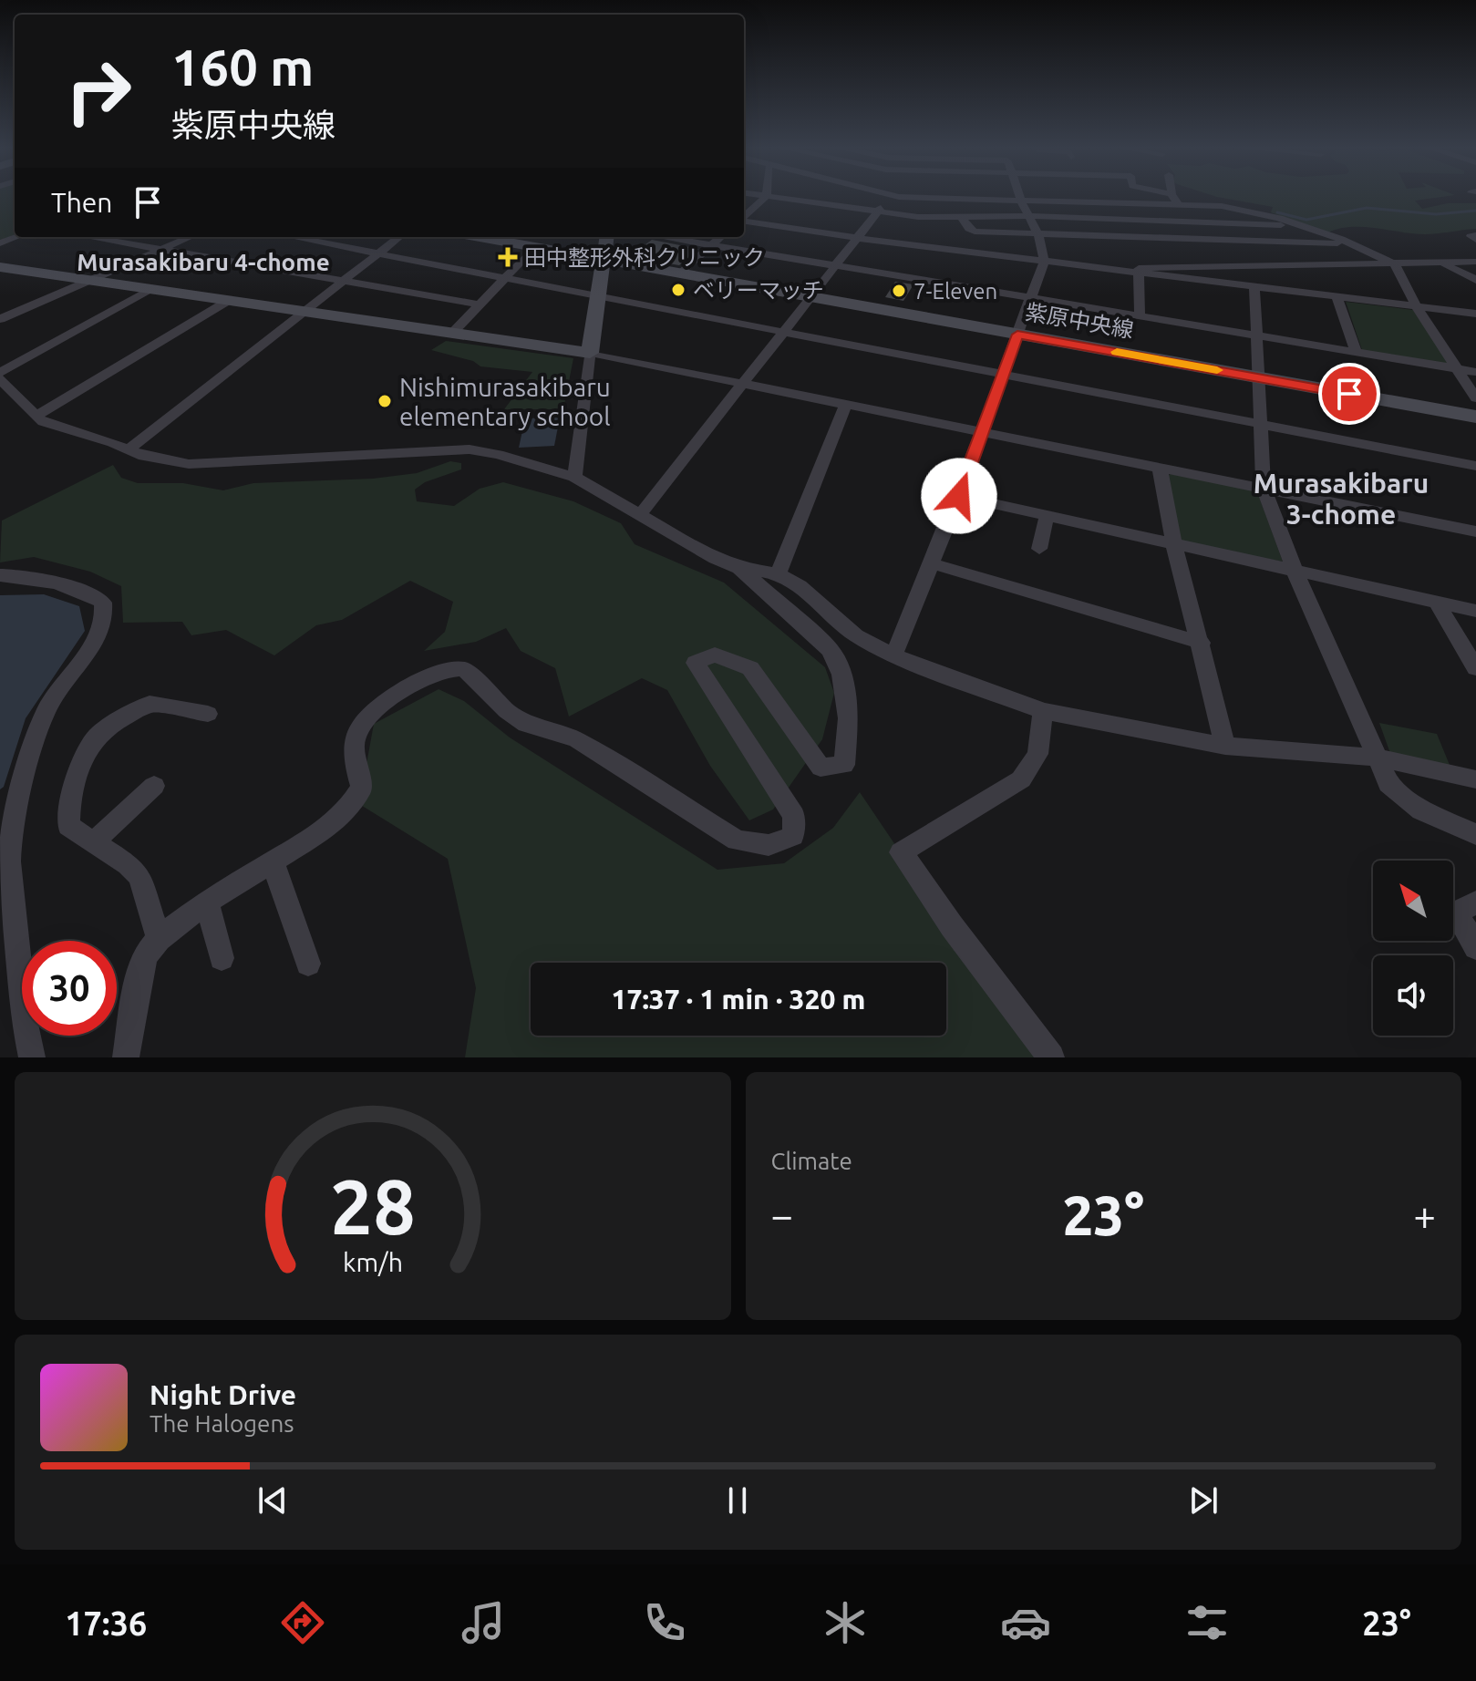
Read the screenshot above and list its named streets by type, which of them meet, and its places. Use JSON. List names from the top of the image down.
{
  "streets": {
    "street": ["紫原中央線"]
  },
  "districts": ["Murasakibaru 4-chome", "Murasakibaru 3-chome"],
  "places": {
    "health": ["田中整形外科クリニック"],
    "other": ["ベリーマッチ", "7-Eleven", "Nishimurasakibaru elementary school"]
  },
  "north": "top left",
  "page": {
    "turn": ["160 m", "紫原中央線"],
    "then": "Then",
    "limit": "30",
    "trip": "17:37 · 1 min · 320 m",
    "tile": "Climate",
    "heat": ["−", "23°", "+"],
    "song": ["Night Drive", "The Halogens"],
    "tabs": ["17:36", "23°"],
    "gauge": ["28", "km/h"]
  }
}
